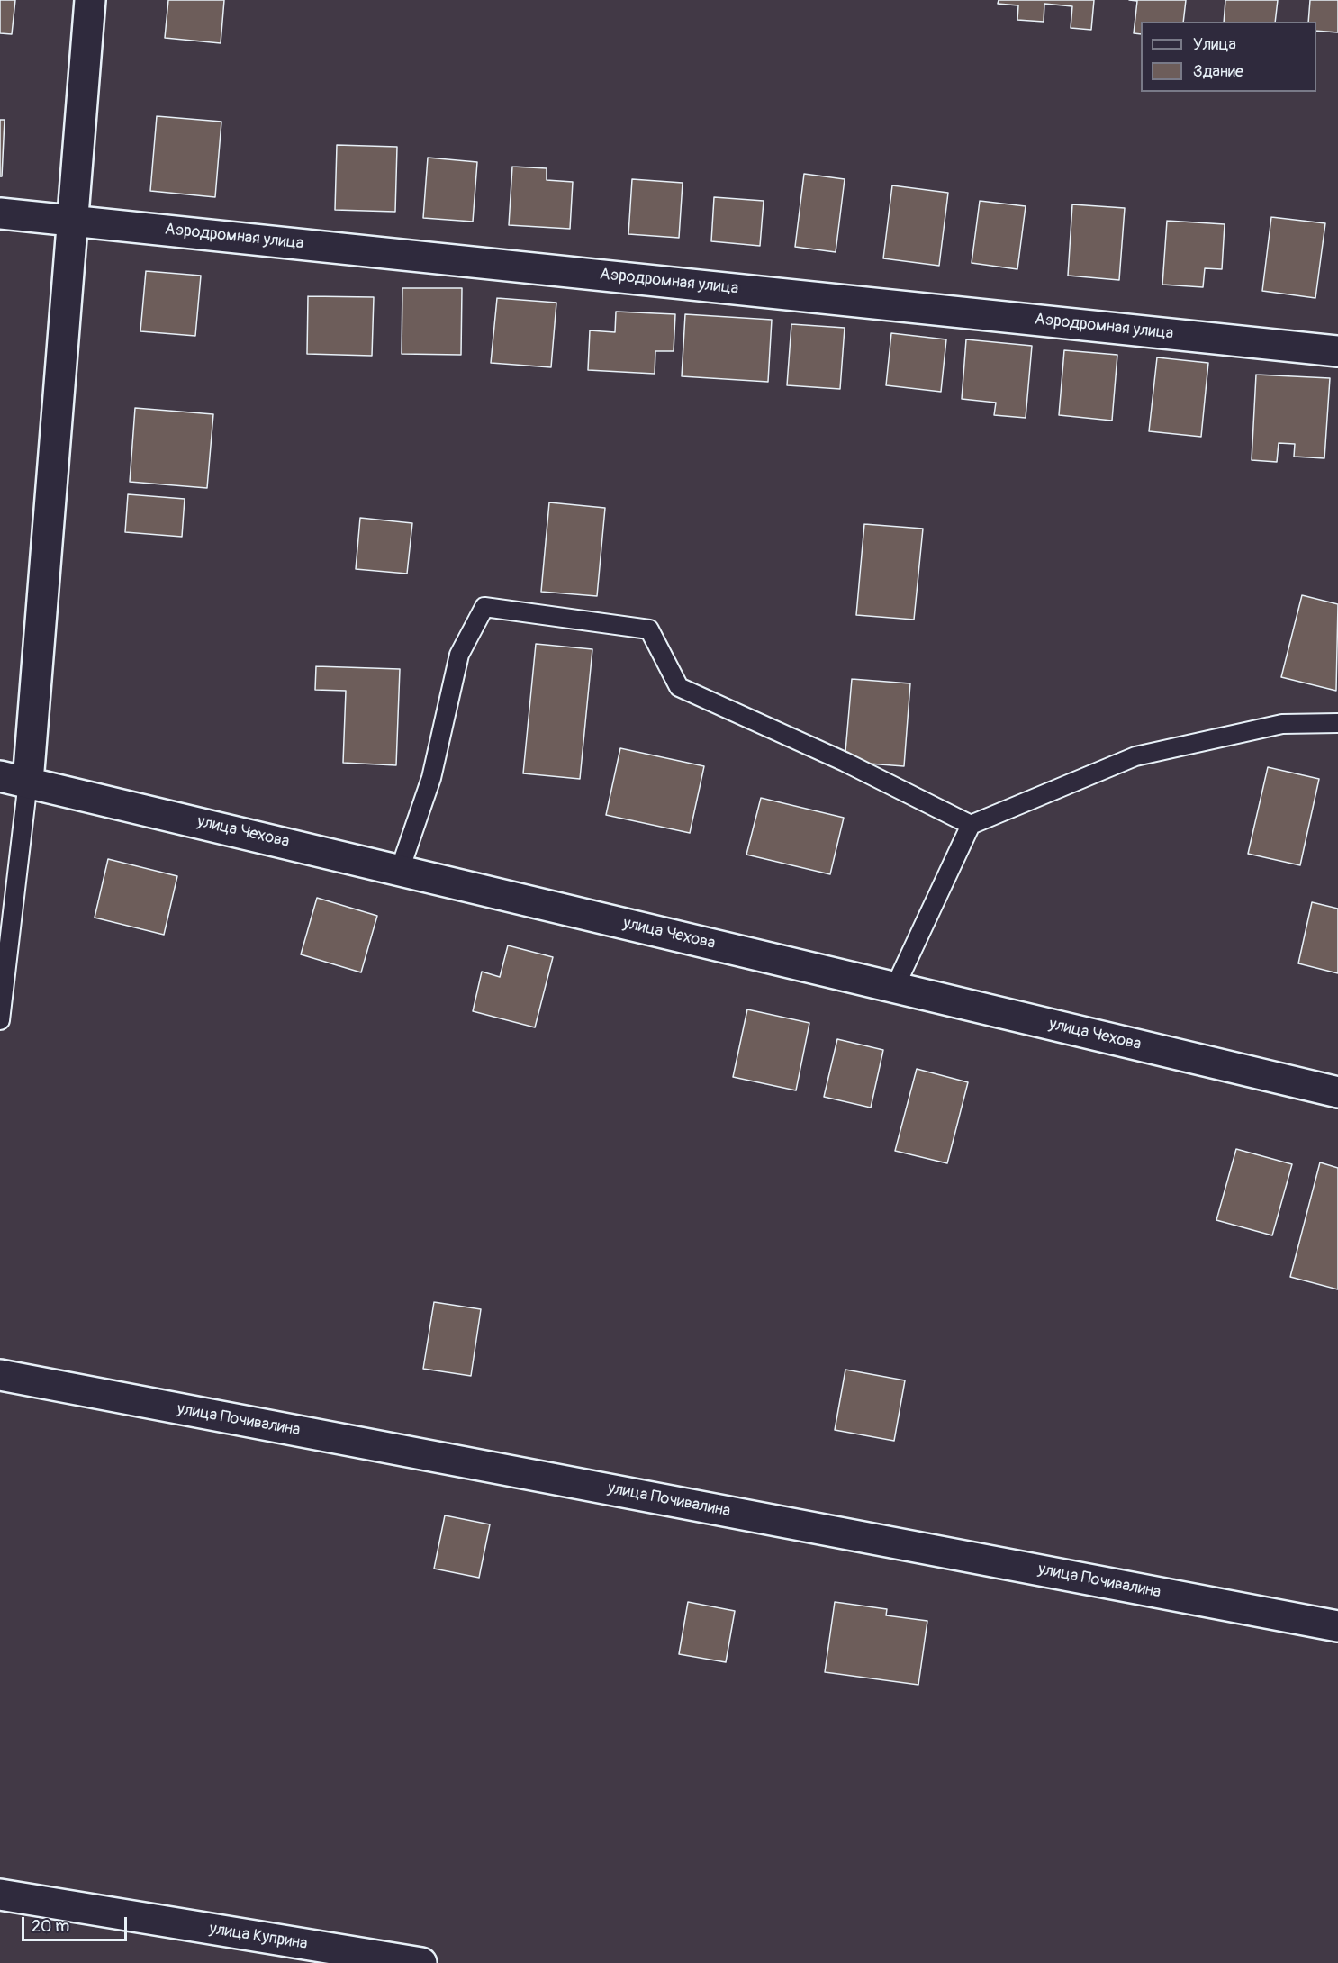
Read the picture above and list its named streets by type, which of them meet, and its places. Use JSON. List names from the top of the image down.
{
  "streets": {
    "street": [
      "Аэродромная улица",
      "улица Чехова",
      "улица Почивалина",
      "улица Куприна"
    ]
  },
  "legend": ["Улица", "Здание"],
  "scale_bar": "20 m"
}
